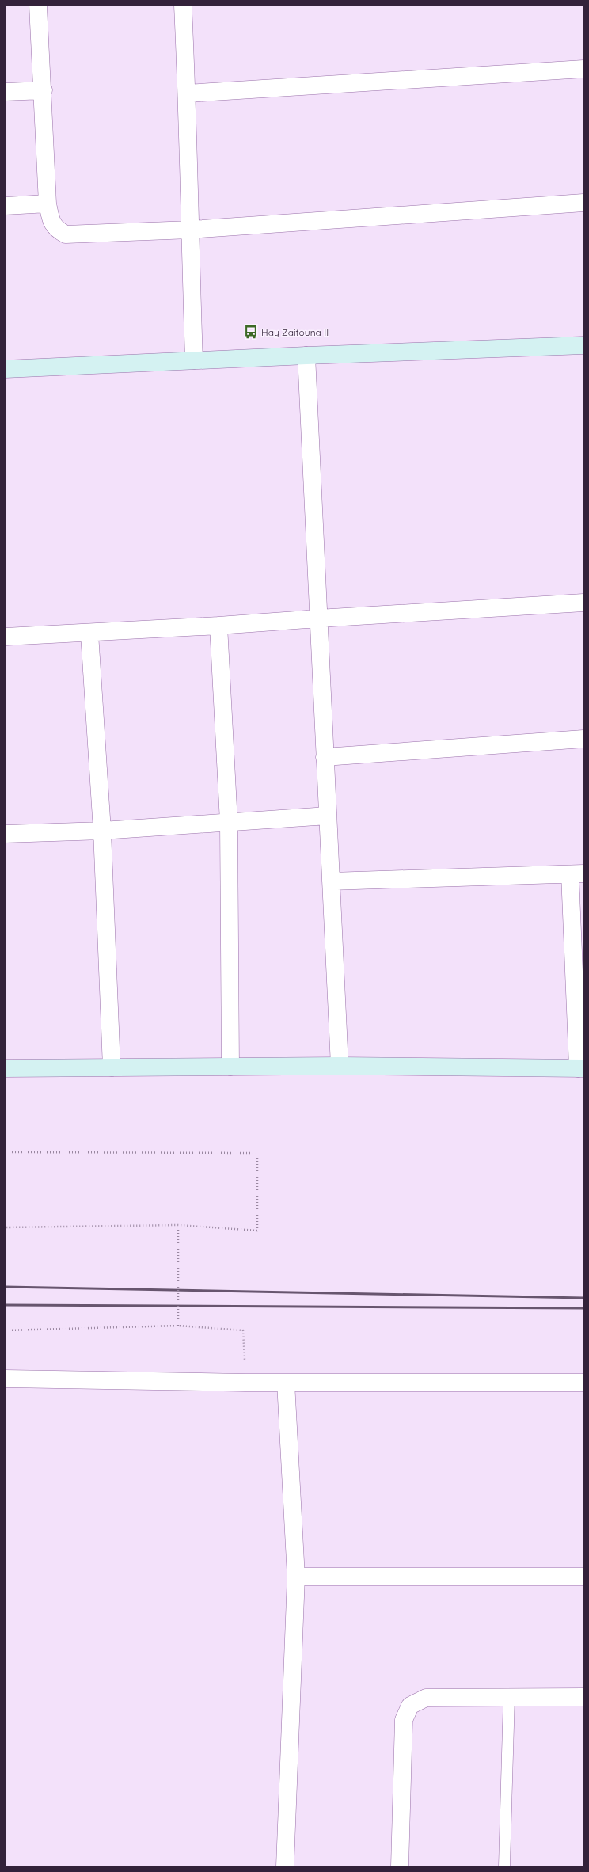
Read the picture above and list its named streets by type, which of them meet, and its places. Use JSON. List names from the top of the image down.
{
  "places": {
    "bus stop": ["Hay Zaitouna II"]
  }
}
